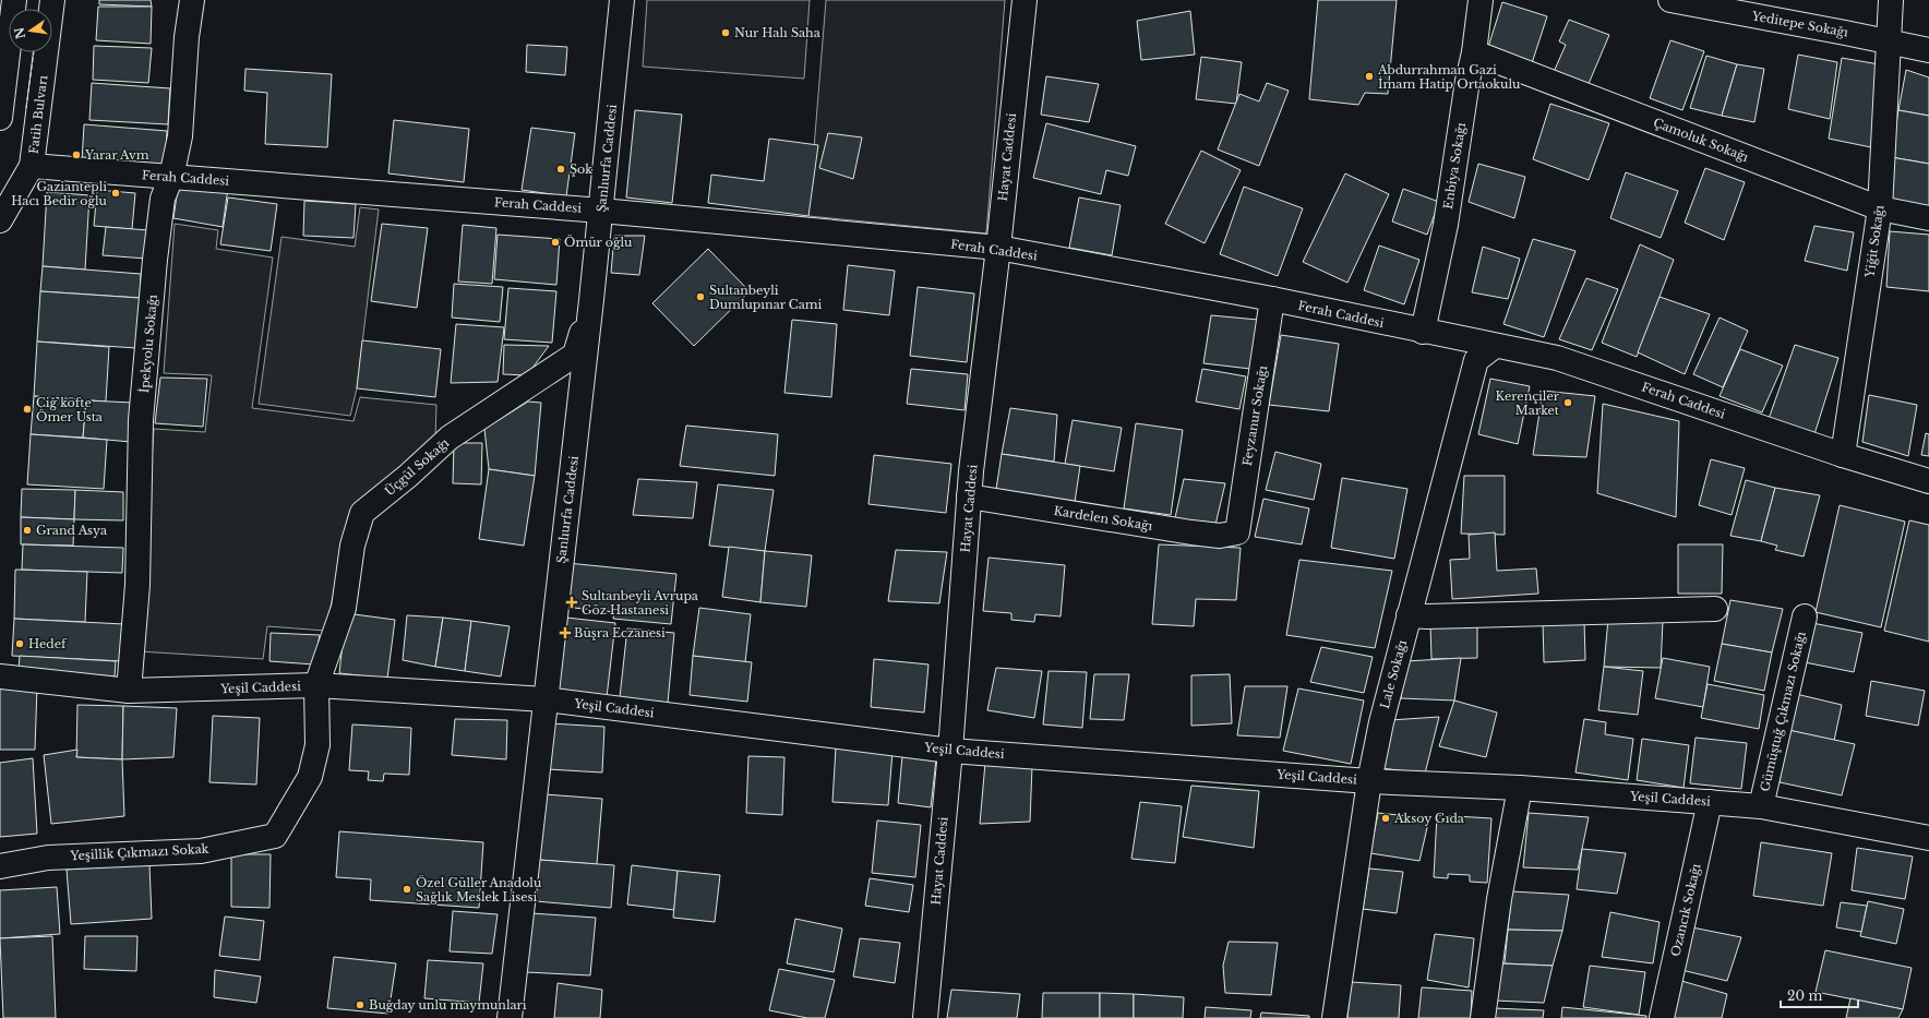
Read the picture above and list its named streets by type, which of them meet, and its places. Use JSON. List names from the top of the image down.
{
  "streets": {
    "street": [
      "Yeditepe Sokağı",
      "Fatih Bulvarı",
      "Çamoluk Sokağı",
      "Hayat Caddesi",
      "Şanlıurfa Caddesi",
      "Enbiya Sokağı",
      "Ferah Caddesi",
      "Yiğit Sokağı",
      "İpekyolu Sokağı",
      "Feyzanur Sokağı",
      "Üçgül Sokağı",
      "Kardelen Sokağı",
      "Lale Sokağı",
      "Yeşil Caddesi",
      "Gümüştuğ Çıkmazı Sokağı",
      "Yeşillik Çıkmazı Sokak",
      "Ozancık Sokağı"
    ]
  },
  "crossings": [
    ["Yeditepe Sokağı", "Yiğit Sokağı"],
    ["Fatih Bulvarı", "Ferah Caddesi"],
    ["Çamoluk Sokağı", "Enbiya Sokağı"],
    ["Çamoluk Sokağı", "Yiğit Sokağı"],
    ["Hayat Caddesi", "Ferah Caddesi"],
    ["Hayat Caddesi", "Kardelen Sokağı"],
    ["Hayat Caddesi", "Yeşil Caddesi"],
    ["Şanlıurfa Caddesi", "Ferah Caddesi"],
    ["Şanlıurfa Caddesi", "Üçgül Sokağı"],
    ["Şanlıurfa Caddesi", "Yeşil Caddesi"],
    ["Enbiya Sokağı", "Ferah Caddesi"],
    ["Ferah Caddesi", "Yiğit Sokağı"],
    ["Ferah Caddesi", "İpekyolu Sokağı"],
    ["Ferah Caddesi", "Feyzanur Sokağı"],
    ["Ferah Caddesi", "Lale Sokağı"],
    ["İpekyolu Sokağı", "Yeşil Caddesi"],
    ["Feyzanur Sokağı", "Kardelen Sokağı"],
    ["Üçgül Sokağı", "Yeşil Caddesi"],
    ["Üçgül Sokağı", "Yeşillik Çıkmazı Sokak"],
    ["Lale Sokağı", "Yeşil Caddesi"],
    ["Yeşil Caddesi", "Gümüştuğ Çıkmazı Sokağı"],
    ["Yeşil Caddesi", "Yeşillik Çıkmazı Sokak"],
    ["Yeşil Caddesi", "Ozancık Sokağı"]
  ],
  "places": {
    "other": [
      "Nur Halı Saha",
      "Abdurrahman Gazi İmam Hatip Ortaokulu",
      "Yarar Avm",
      "Şok",
      "Gaziantepli Hacı Bedir oğlu",
      "Ömür oğlu",
      "Sultanbeyli Dumlupınar Cami",
      "Kerençiler Market",
      "Çiğ köfte Ömer Usta",
      "Grand Asya",
      "Hedef",
      "Aksoy Gıda",
      "Özel Güller Anadolu Sağlık Meslek Lisesi",
      "Buğday unlu maymunları"
    ],
    "health": ["Sultanbeyli Avrupa Göz Hastanesi", "Büşra Eczanesi"]
  },
  "scale_bar": "20 m",
  "north": "left"
}
